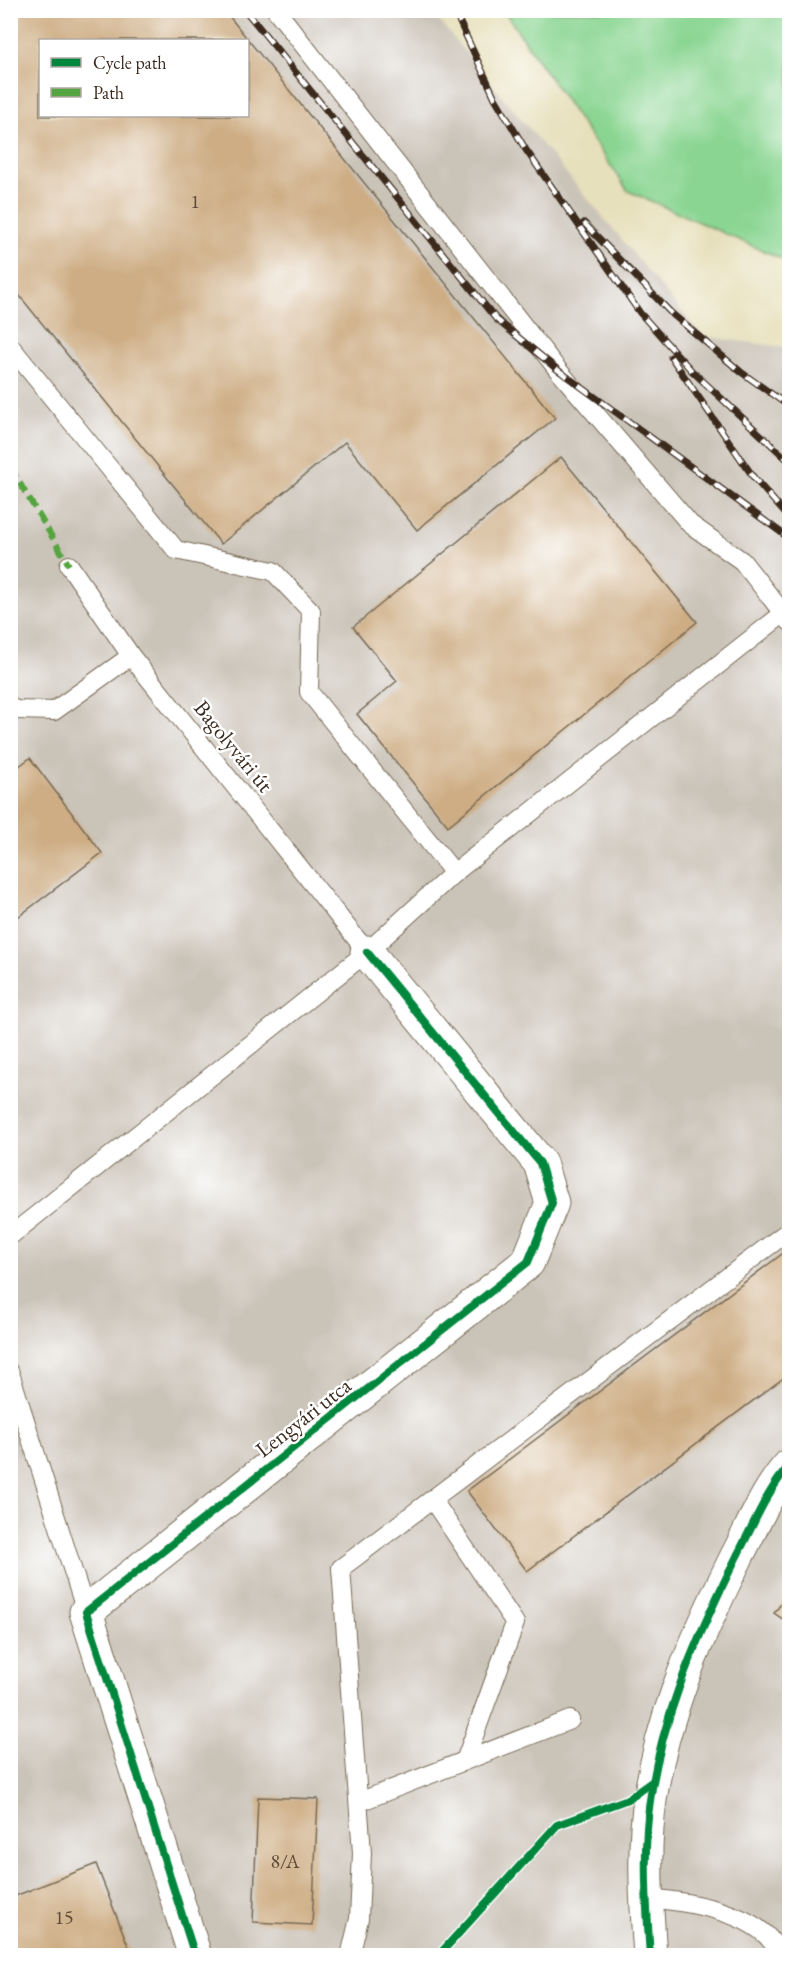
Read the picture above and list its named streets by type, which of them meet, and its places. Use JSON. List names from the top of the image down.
{
  "streets": {
    "street": ["Lengyári utca"],
    "lane": ["Bagolyvári út"]
  },
  "crossings": [
    ["Bagolyvári út", "Lengyári utca"]
  ],
  "house_numbers": ["1", "8/A", "15"],
  "legend": ["Cycle path", "Path"]
}
